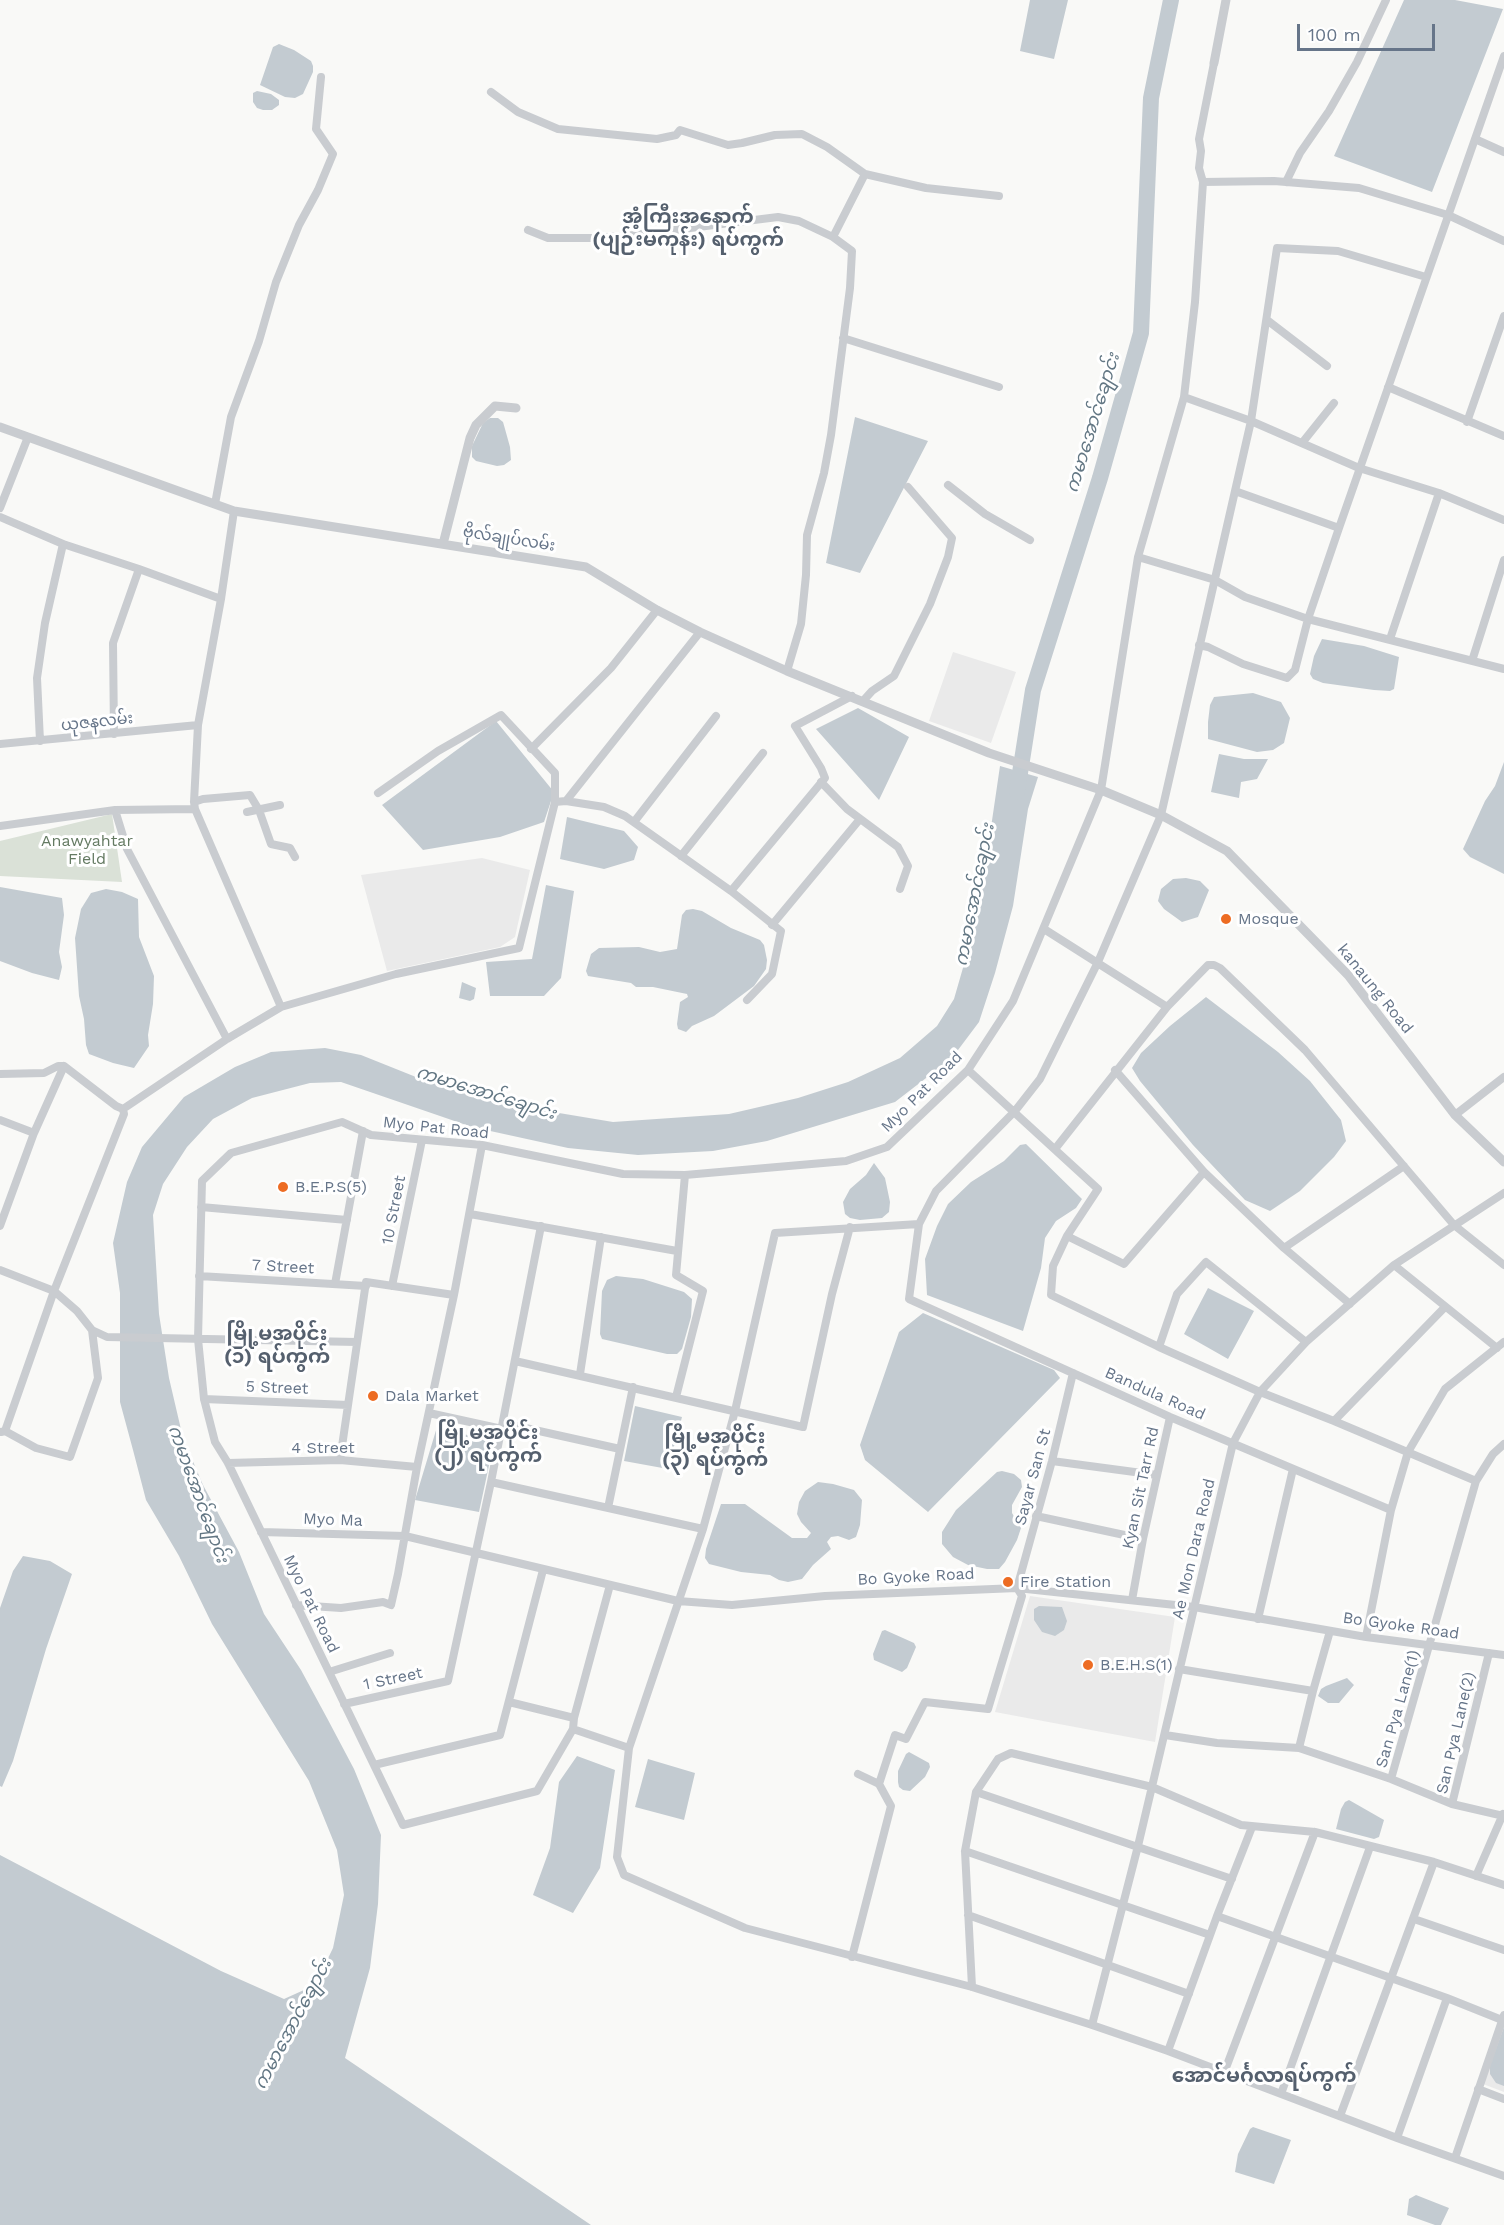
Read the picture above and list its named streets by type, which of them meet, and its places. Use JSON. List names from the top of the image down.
{
  "streets": {
    "street": [
      "ဗိုလ်ချုပ်လမ်း",
      "ယုဇနလမ်း",
      "kanaung Road",
      "Myo Pat Road",
      "10 Street",
      "7 Street",
      "5 Street",
      "Bandula Road",
      "4 Street",
      "Sayar San St",
      "Kyan Sit Tarr Rd",
      "Myo Ma",
      "Ae Mon Dara Road",
      "Bo Gyoke Road",
      "1 Street",
      "San Pya Lane(1)",
      "San Pya Lane(2)"
    ]
  },
  "crossings": [
    ["ဗိုလ်ချုပ်လမ်း", "kanaung Road"],
    ["kanaung Road", "Myo Pat Road"],
    ["Myo Pat Road", "10 Street"],
    ["Myo Pat Road", "7 Street"],
    ["Myo Pat Road", "5 Street"],
    ["Myo Pat Road", "4 Street"],
    ["Myo Pat Road", "Myo Ma"],
    ["Myo Pat Road", "1 Street"],
    ["10 Street", "7 Street"],
    ["Bandula Road", "Sayar San St"],
    ["Bandula Road", "Kyan Sit Tarr Rd"],
    ["Bandula Road", "Ae Mon Dara Road"],
    ["Sayar San St", "Bo Gyoke Road"],
    ["Kyan Sit Tarr Rd", "Bo Gyoke Road"],
    ["Myo Ma", "Bo Gyoke Road"],
    ["Myo Ma", "1 Street"],
    ["Ae Mon Dara Road", "Bo Gyoke Road"],
    ["Bo Gyoke Road", "1 Street"],
    ["Bo Gyoke Road", "San Pya Lane(1)"],
    ["Bo Gyoke Road", "San Pya Lane(2)"]
  ],
  "districts": [
    "အံ့ကြီးအနောက် (ပျဉ်းမကုန်း) ရပ်ကွက်",
    "မြို့မအပိုင်း (၁) ရပ်ကွက်",
    "မြို့မအပိုင်း (၂) ရပ်ကွက်",
    "မြို့မအပိုင်း (၃) ရပ်ကွက်",
    "အောင်မင်္ဂလာရပ်ကွက်"
  ],
  "water": ["ကမာအောင်ချောင်း"],
  "parks": ["Anawyahtar Field"],
  "places": [
    "Mosque",
    "B.E.P.S(5)",
    "Dala Market",
    "Fire Station",
    "B.E.H.S(1)"
  ],
  "scale_bar": "100 m"
}
